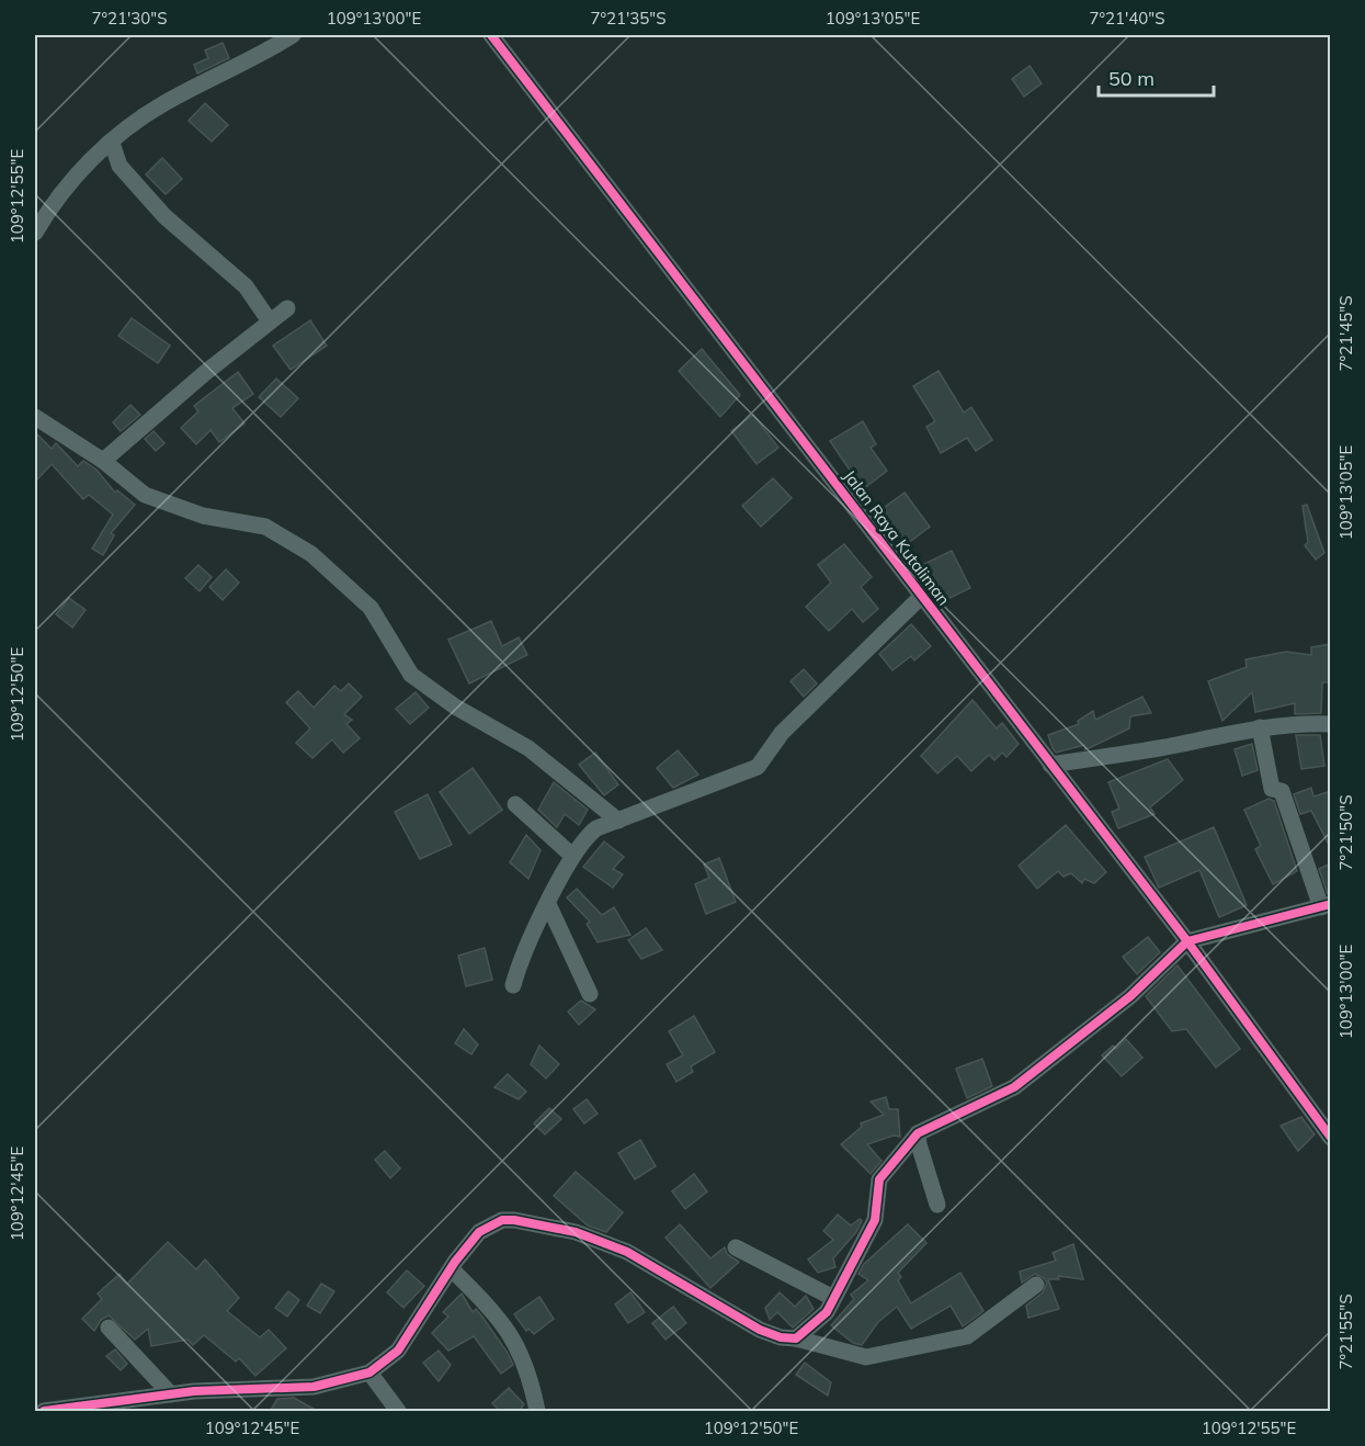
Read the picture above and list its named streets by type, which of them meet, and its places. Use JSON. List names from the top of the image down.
{
  "streets": {
    "street": ["Jalan Raya Kutaliman"]
  },
  "scale_bar": "50 m",
  "coordinates": [
    "7°21'30\"S",
    "109°13'00\"E",
    "7°21'35\"S",
    "109°13'05\"E",
    "7°21'40\"S",
    "109°12'55\"E",
    "7°21'45\"S",
    "109°12'50\"E",
    "7°21'50\"S",
    "109°12'45\"E",
    "7°21'55\"S"
  ]
}
